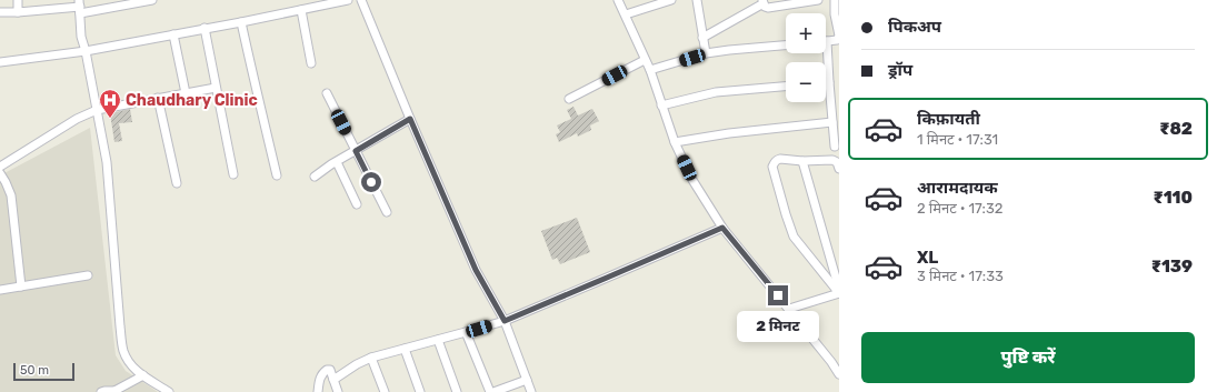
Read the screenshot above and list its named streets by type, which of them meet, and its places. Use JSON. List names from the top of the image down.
{
  "places": {
    "hospital": ["Chaudhary Clinic"]
  },
  "scale_bar": "50 m",
  "page": {
    "banner": ["पिकअप", "ड्रॉप"],
    "map_buttons": ["+", "−"],
    "list": [
      {
        "name": "किफ़ायती",
        "note": "1 मिनट · 17:31",
        "value": "₹82"
      },
      {
        "name": "आरामदायक",
        "note": "2 मिनट · 17:32",
        "value": "₹110"
      },
      {
        "name": "XL",
        "note": "3 मिनट · 17:33",
        "value": "₹139"
      }
    ],
    "bubble": "2 मिनट",
    "buttons": "पुष्टि करें",
    "scale": "50 m"
  }
}
